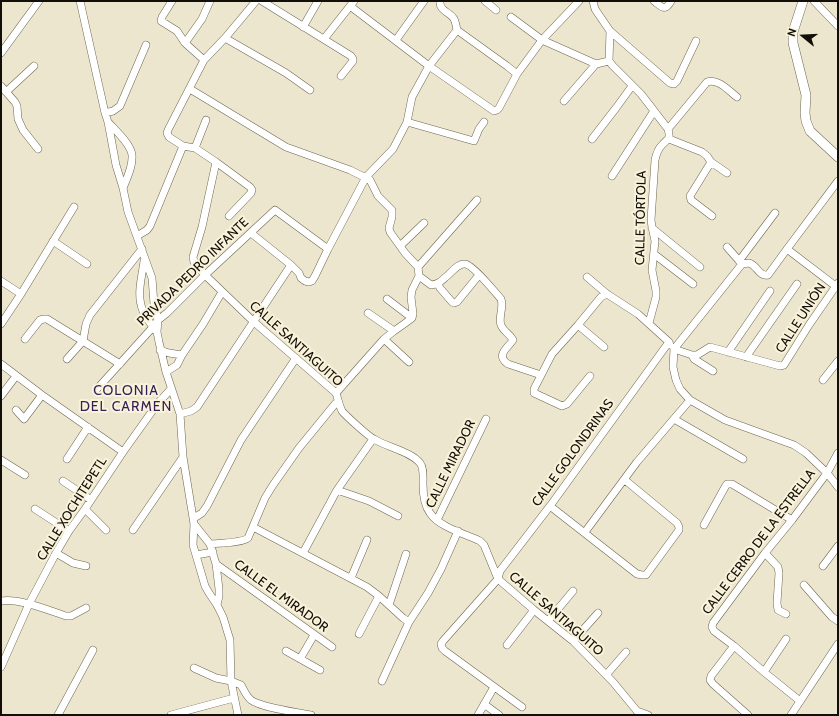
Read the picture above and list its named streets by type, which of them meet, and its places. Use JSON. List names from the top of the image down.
{
  "streets": {
    "street": [
      "CALLE TÓRTOLA",
      "PRIVADA PEDRO INFANTE",
      "CALLE UNIÓN",
      "CALLE SANTIAGUITO",
      "CALLE GOLONDRINAS",
      "CALLE MIRADOR",
      "CALLE XOCHITEPETL",
      "CALLE CERRO DE LA ESTRELLA",
      "CALLE EL MIRADOR"
    ]
  },
  "crossings": [
    ["PRIVADA PEDRO INFANTE", "CALLE SANTIAGUITO"],
    ["CALLE SANTIAGUITO", "CALLE GOLONDRINAS"],
    ["CALLE SANTIAGUITO", "CALLE MIRADOR"]
  ],
  "districts": ["COLONIA DEL CARMEN"],
  "north": "left"
}
